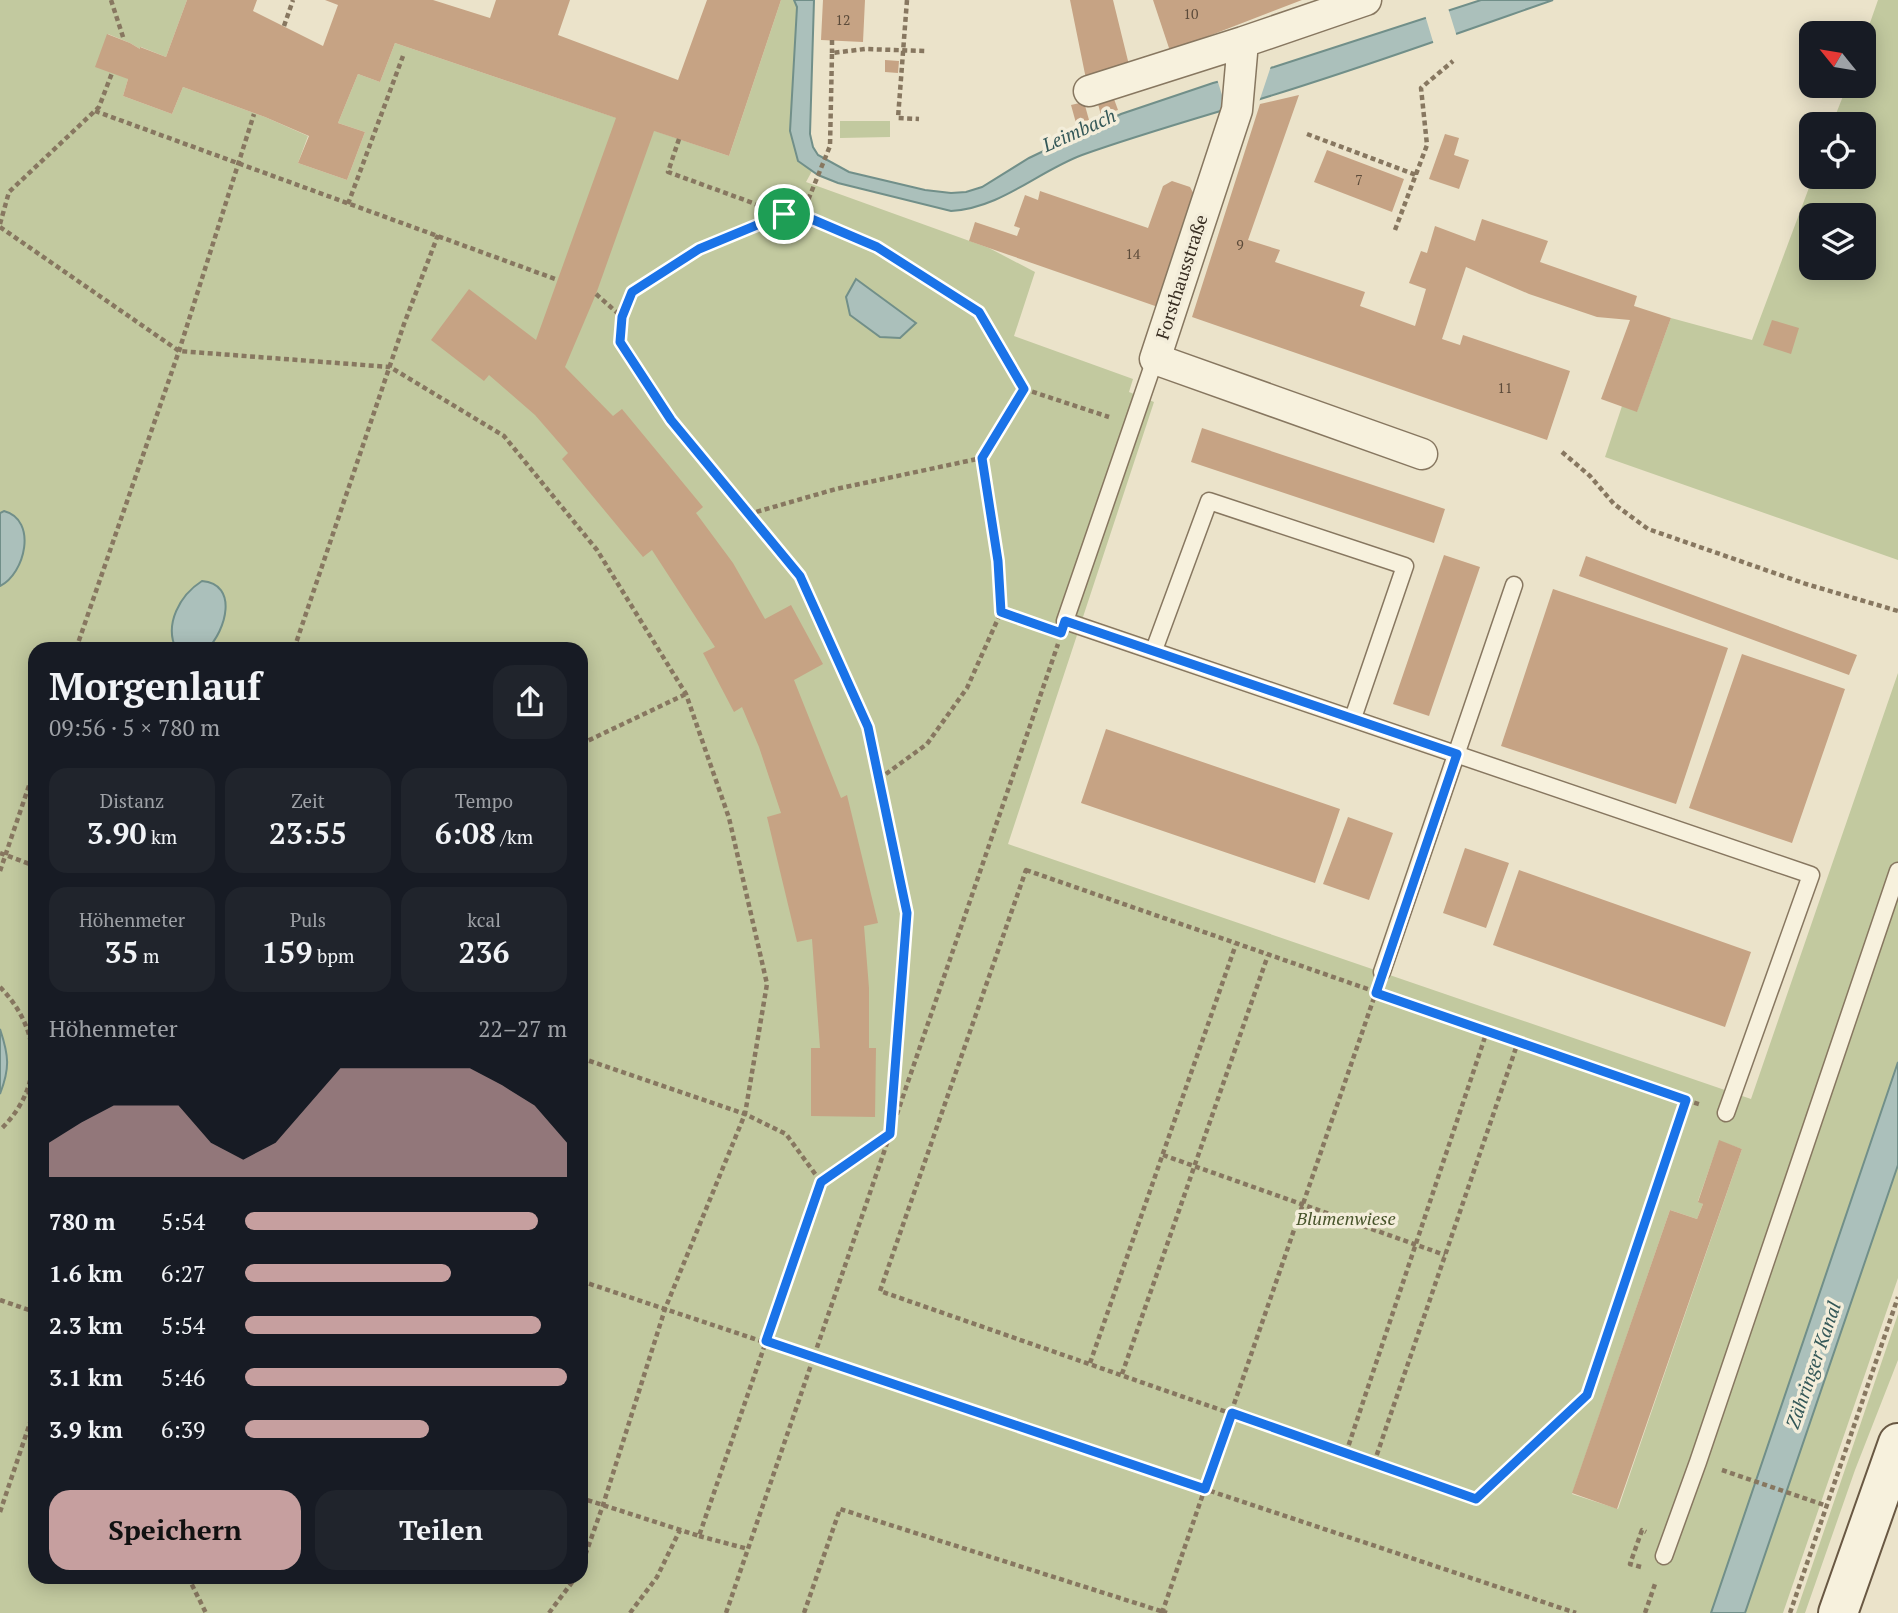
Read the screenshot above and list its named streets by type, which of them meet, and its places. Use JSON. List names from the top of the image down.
{
  "streets": {
    "street": ["Forsthausstraße"]
  },
  "water": ["Leimbach", "Zähringer Kanal"],
  "parks": ["Blumenwiese"],
  "house_numbers": [
    "10",
    "12",
    "7",
    "9",
    "14",
    "11"
  ],
  "north": "top left",
  "page": {
    "heading": ["Morgenlauf", "09:56 · 5 × 780 m"],
    "stats": [
      ["Distanz", "3.90 km"],
      ["Zeit", "23:55"],
      ["Tempo", "6:08 /km"],
      ["Höhenmeter", "35 m"],
      ["Puls", "159 bpm"],
      ["kcal", "236"]
    ],
    "chart": ["Höhenmeter", "22–27 m"],
    "list": [
      {
        "name": "780 m",
        "note": "5:54"
      },
      {
        "name": "1.6 km",
        "note": "6:27"
      },
      {
        "name": "2.3 km",
        "note": "5:54"
      },
      {
        "name": "3.1 km",
        "note": "5:46"
      },
      {
        "name": "3.9 km",
        "note": "6:39"
      }
    ],
    "buttons": ["Speichern", "Teilen"]
  }
}
